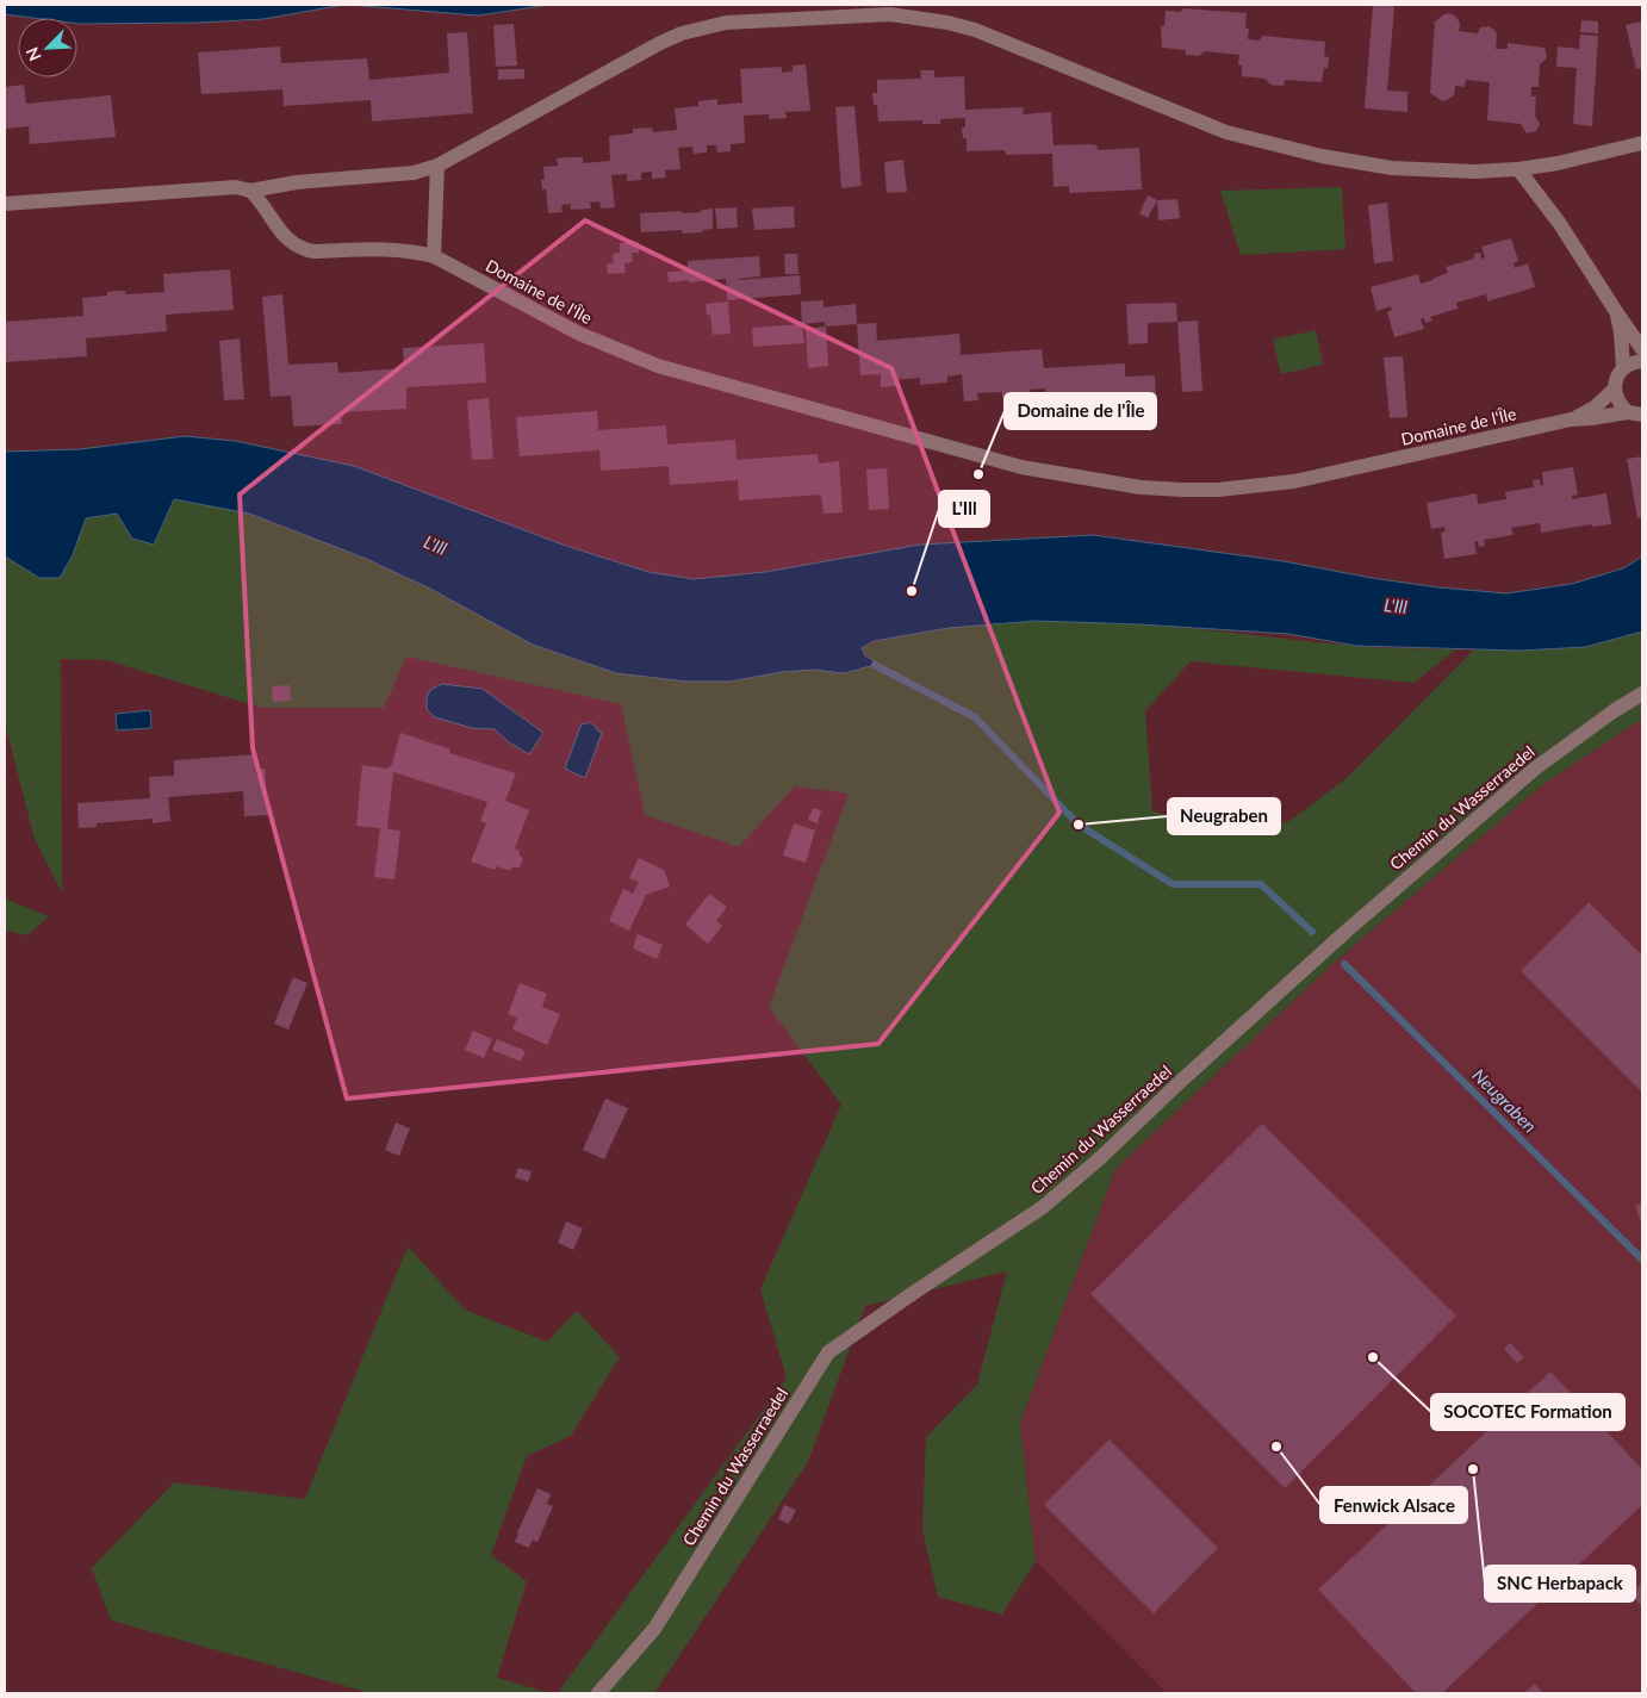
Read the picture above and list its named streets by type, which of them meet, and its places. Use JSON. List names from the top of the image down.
{
  "streets": {
    "street": ["Domaine de l'Île", "Chemin du Wasserraedel"]
  },
  "water": ["L'Ill", "Neugraben"],
  "places": [
    "Domaine de l'Île",
    "L'Ill",
    "Neugraben",
    "SOCOTEC Formation",
    "Fenwick Alsace",
    "SNC Herbapack"
  ],
  "north": "bottom left"
}
